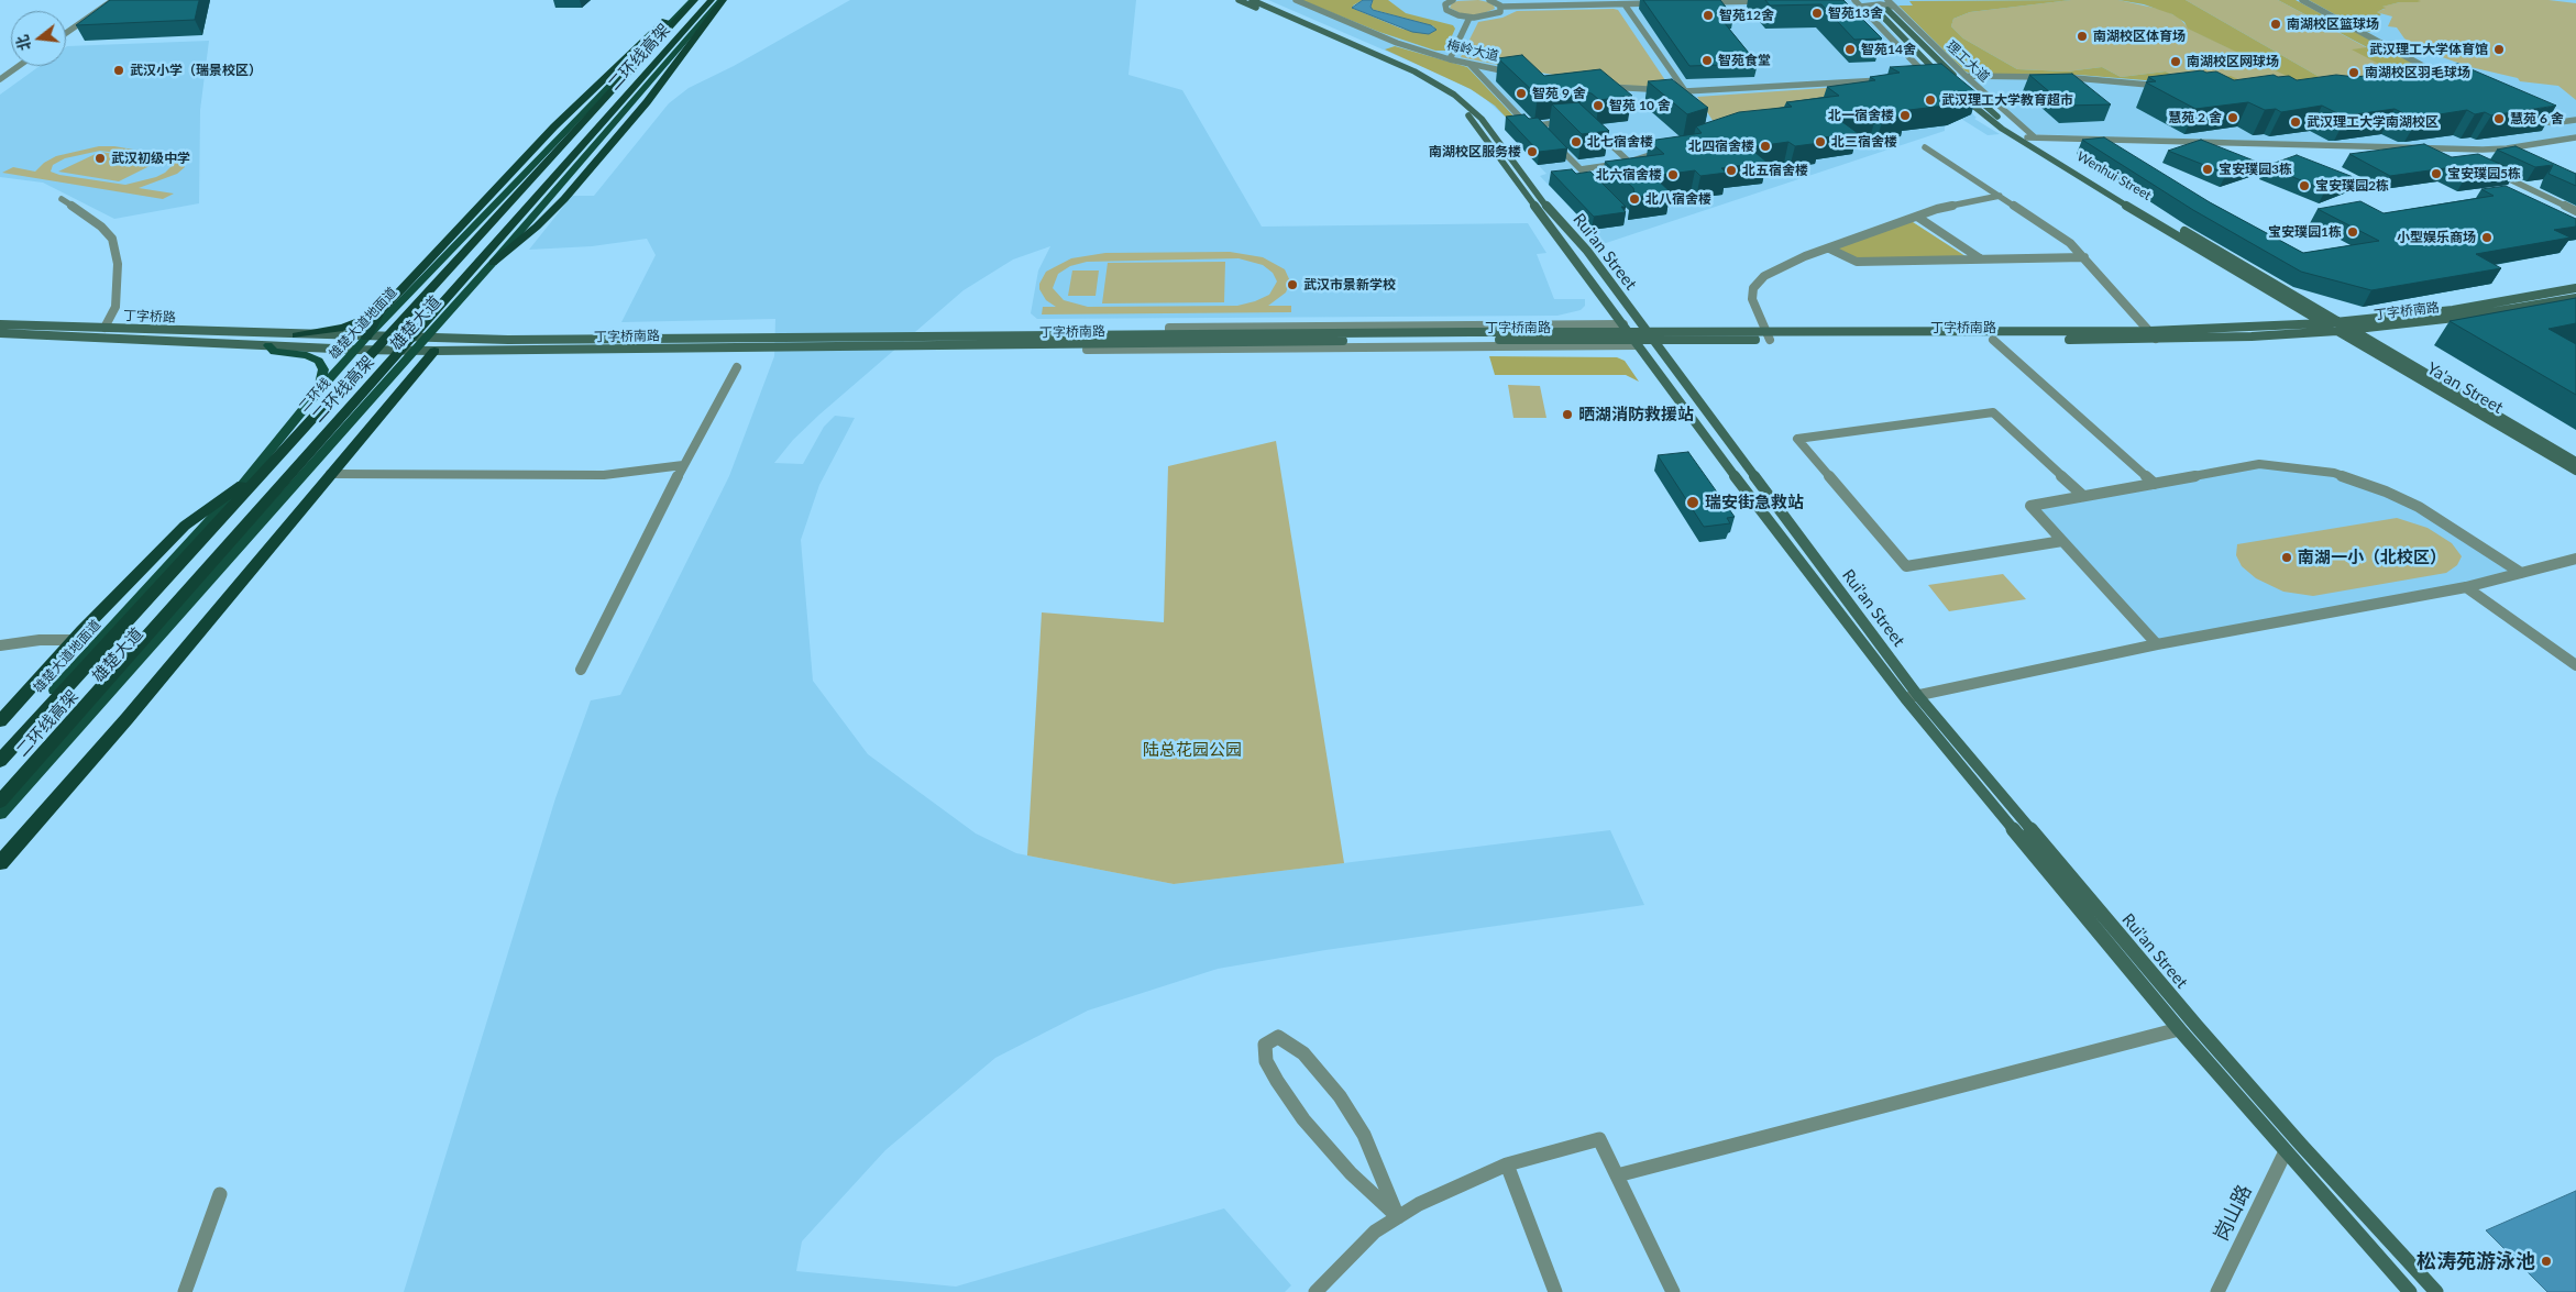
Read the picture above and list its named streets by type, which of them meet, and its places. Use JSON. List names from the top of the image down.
{
  "streets": {
    "highway": ["二环线高架", "二环线"],
    "main road": [
      "Wenhui Street",
      "Rui'an Street",
      "丁字桥南路",
      "丁字桥路",
      "雄楚大道地面道",
      "雄楚大道",
      "Ya'an Street"
    ],
    "street": ["梅岭大道", "理工大道", "岗山路"]
  },
  "crossings": [
    ["理工大道", "Wenhui Street"],
    ["Wenhui Street", "丁字桥南路"],
    ["Wenhui Street", "Ya'an Street"],
    ["Rui'an Street", "丁字桥南路"],
    ["Rui'an Street", "岗山路"],
    ["丁字桥南路", "丁字桥路"],
    ["丁字桥南路", "雄楚大道地面道"],
    ["丁字桥南路", "雄楚大道"],
    ["丁字桥南路", "Ya'an Street"],
    ["丁字桥路", "雄楚大道地面道"],
    ["雄楚大道地面道", "二环线"]
  ],
  "parks": ["陆总花园公园"],
  "places": [
    "智苑13舍",
    "智苑12舍",
    "南湖校区篮球场",
    "南湖校区体育场",
    "智苑14舍",
    "武汉理工大学体育馆",
    "智苑食堂",
    "南湖校区网球场",
    "武汉小学（瑞景校区）",
    "南湖校区羽毛球场",
    "智苑 9 舍",
    "武汉理工大学教育超市",
    "智苑 10 舍",
    "北一宿舍楼",
    "慧苑 2 舍",
    "慧苑 6 舍",
    "武汉理工大学南湖校区",
    "北七宿舍楼",
    "北三宿舍楼",
    "北四宿舍楼",
    "南湖校区服务楼",
    "武汉初级中学",
    "宝安璞园3栋",
    "北五宿舍楼",
    "宝安璞园5栋",
    "北六宿舍楼",
    "宝安璞园2栋",
    "北八宿舍楼",
    "宝安璞园1栋",
    "小型娱乐商场",
    "武汉市景新学校",
    "晒湖消防救援站",
    "瑞安街急救站",
    "南湖一小（北校区）",
    "松涛苑游泳池"
  ],
  "north": "left"
}
